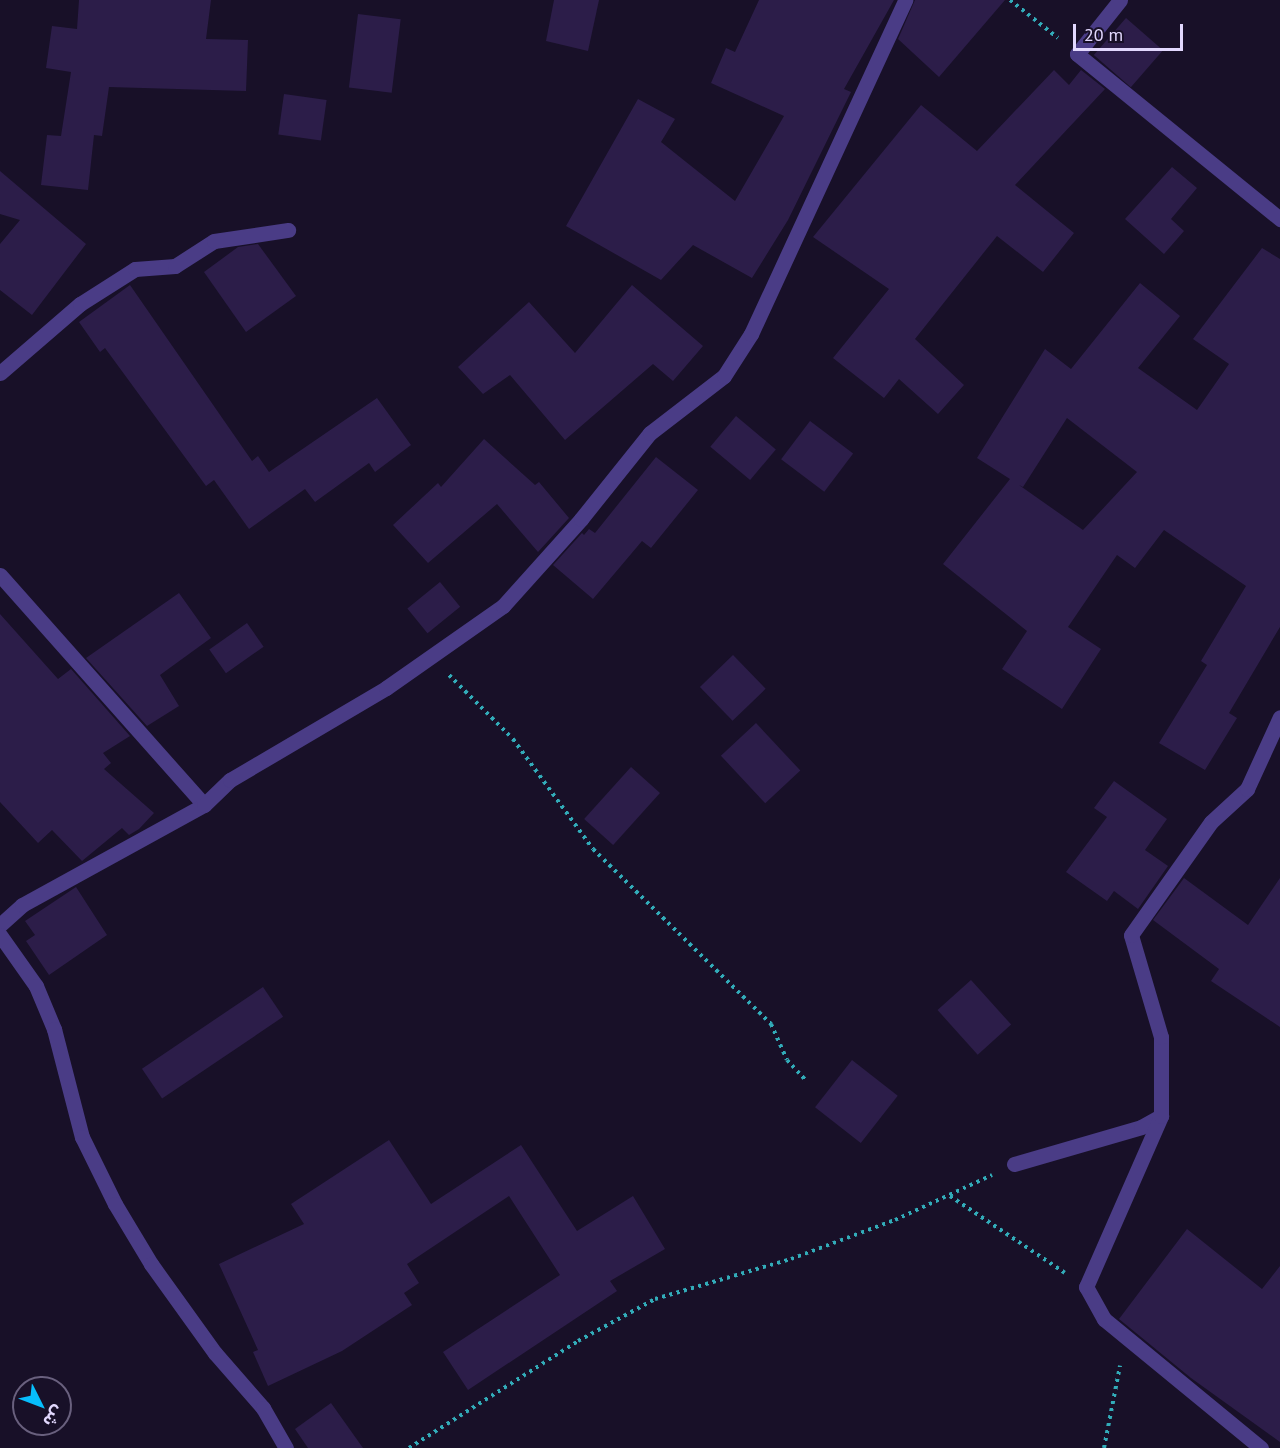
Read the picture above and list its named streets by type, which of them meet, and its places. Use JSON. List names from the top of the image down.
{
  "scale_bar": "20 m",
  "north": "bottom right"
}
